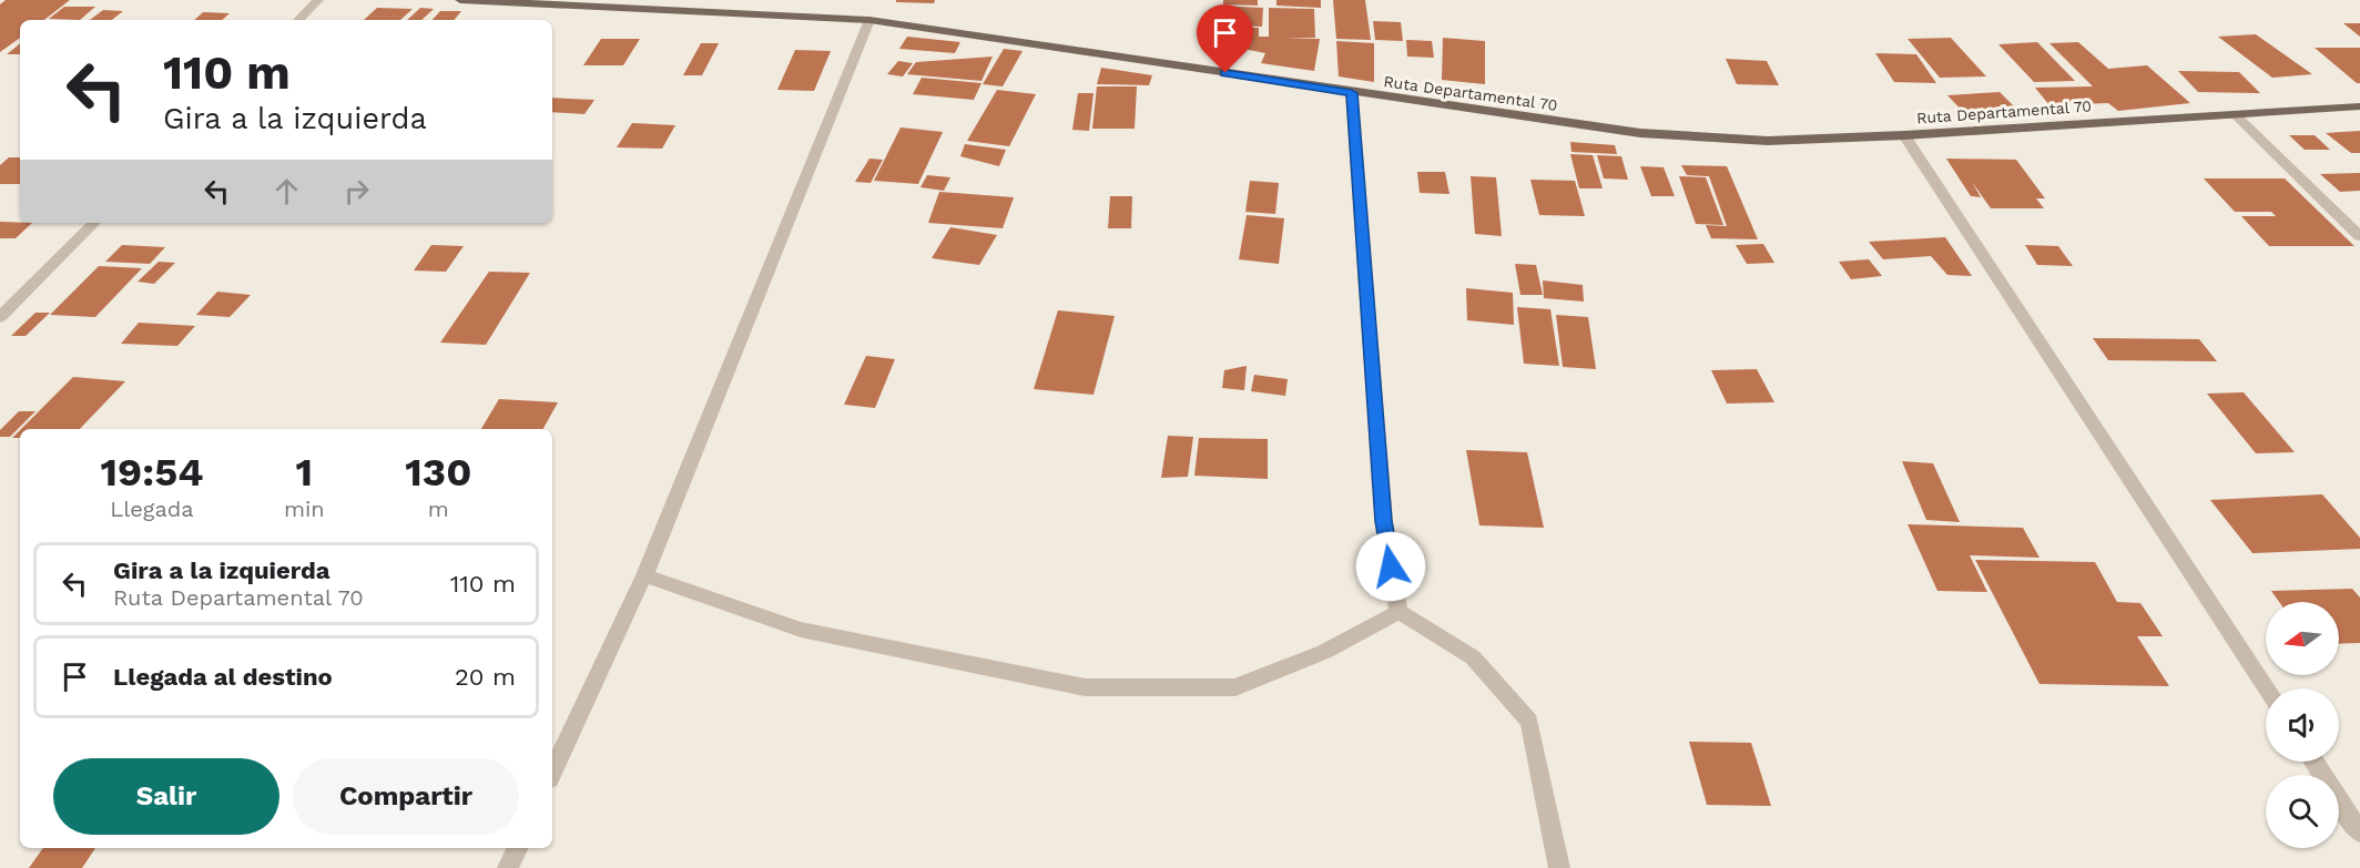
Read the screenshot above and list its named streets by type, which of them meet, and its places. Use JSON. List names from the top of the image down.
{
  "streets": {
    "main road": ["Ruta Departamental 70"]
  },
  "north": "left",
  "page": {
    "turn": ["110 m", "Gira a la izquierda"],
    "eta": [
      "19:54",
      "Llegada",
      "1",
      "min",
      "130",
      "m"
    ],
    "list": [
      {
        "name": "Gira a la izquierda",
        "note": "Ruta Departamental 70",
        "value": "110 m"
      },
      {
        "name": "Llegada al destino",
        "value": "20 m"
      }
    ],
    "buttons": ["Salir", "Compartir"]
  }
}
